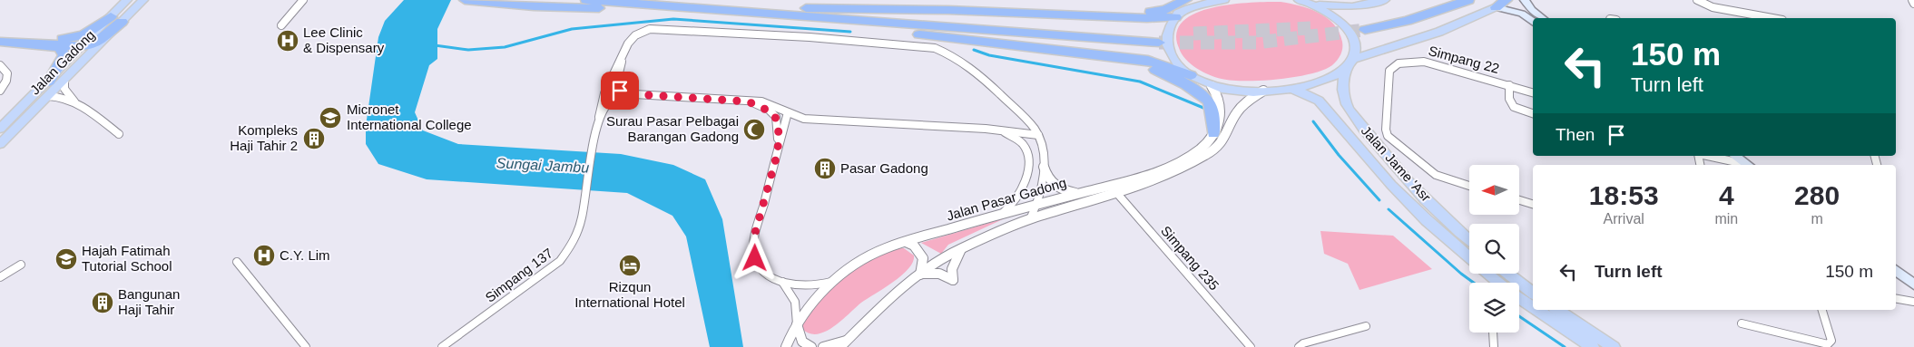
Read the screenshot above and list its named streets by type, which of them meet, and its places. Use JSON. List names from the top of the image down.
{
  "streets": {
    "main road": ["Jalan Gadong", "Jalan Jame 'Asr"],
    "street": [
      "Simpang 22",
      "Jalan Pasar Gadong",
      "Simpang 235",
      "Simpang 137"
    ]
  },
  "crossings": [
    ["Jalan Pasar Gadong", "Simpang 235"]
  ],
  "water": ["Sungai Jambu"],
  "places": {
    "hospital": ["Lee Clinic & Dispensary", "C.Y. Lim"],
    "school or university": ["Micronet International College", "Hajah Fatimah Tutorial School"],
    "mosque": ["Surau Pasar Pelbagai Barangan Gadong"],
    "building": ["Kompleks Haji Tahir 2", "Pasar Gadong", "Bangunan Haji Tahir"],
    "hotel": ["Rizqun International Hotel"]
  },
  "north": "left",
  "page": {
    "turn": ["150 m", "Turn left"],
    "then": "Then",
    "eta": [
      "18:53",
      "Arrival",
      "4",
      "min",
      "280",
      "m"
    ],
    "list": [
      {
        "name": "Turn left",
        "value": "150 m"
      }
    ]
  }
}
